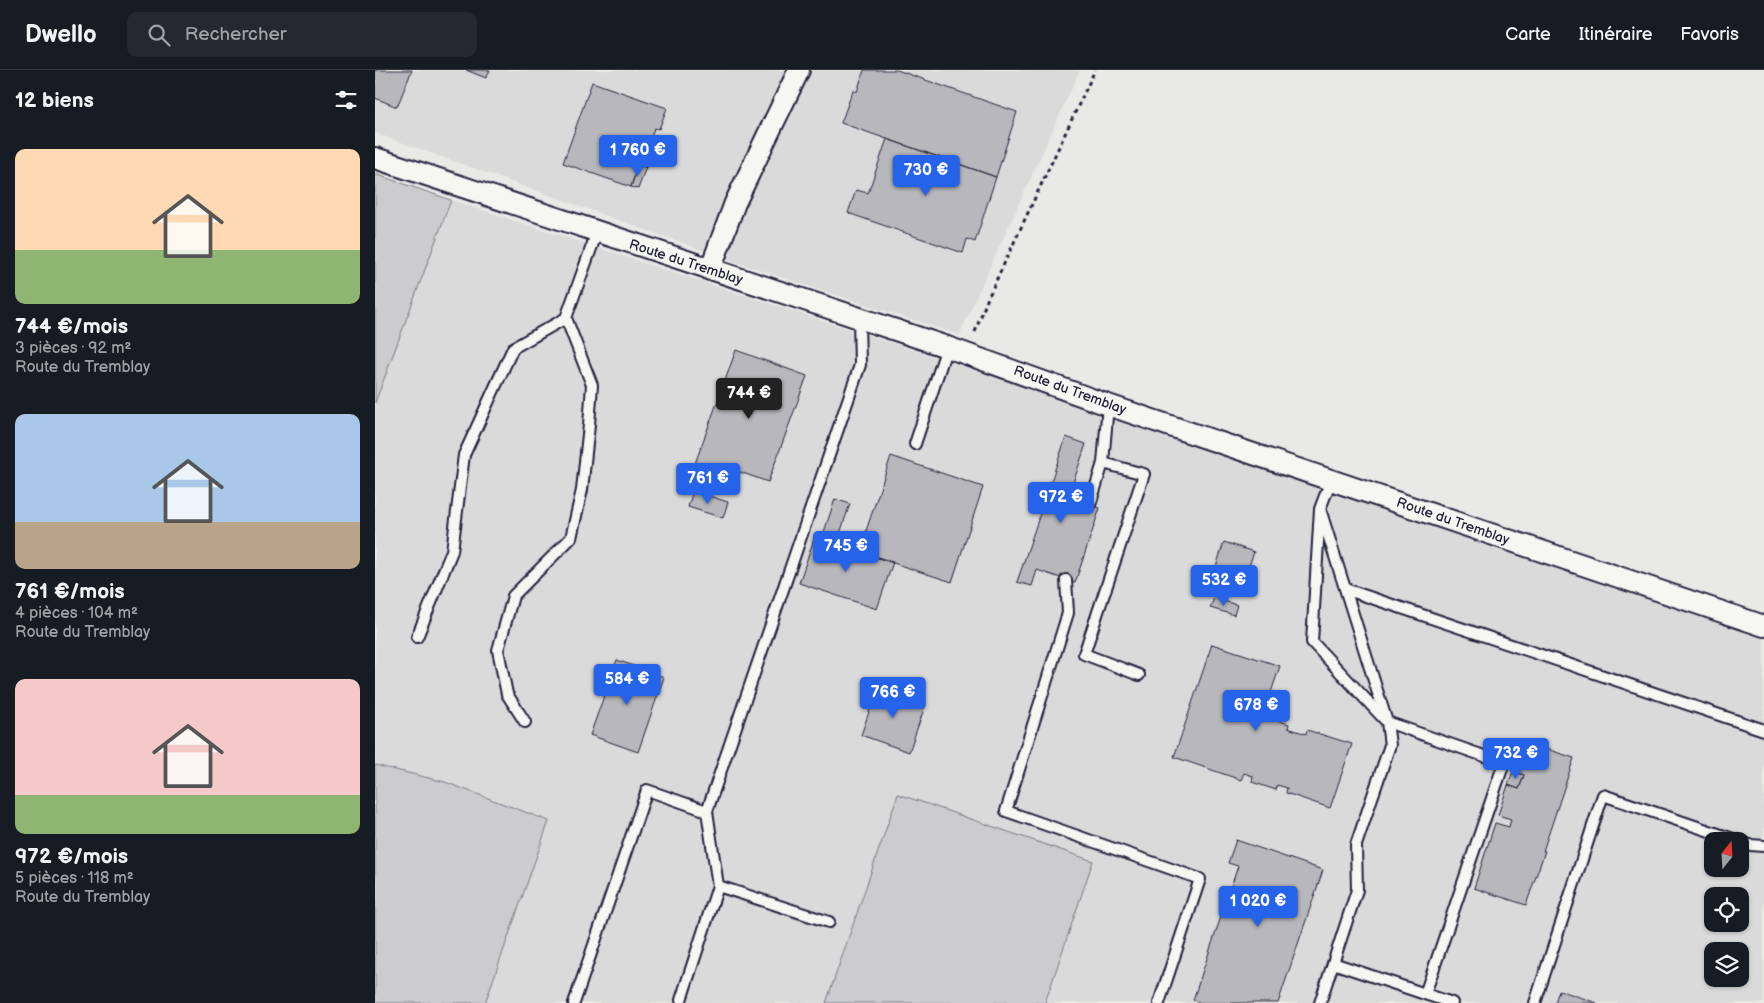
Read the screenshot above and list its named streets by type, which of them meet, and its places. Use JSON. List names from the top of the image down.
{
  "streets": {
    "street": ["Route du Tremblay"]
  },
  "north": "top",
  "page": {
    "header": "Dwello",
    "search": "Rechercher",
    "nav": ["Carte", "Itinéraire", "Favoris"],
    "heading": "12 biens",
    "list": [
      {
        "name": "744 €/mois",
        "note": "3 pièces · 92 m² · Route du Tremblay"
      },
      {
        "name": "761 €/mois",
        "note": "4 pièces · 104 m² · Route du Tremblay"
      },
      {
        "name": "972 €/mois",
        "note": "5 pièces · 118 m² · Route du Tremblay"
      }
    ],
    "price": [
      "1 760 €",
      "730 €",
      "744 €",
      "761 €",
      "972 €",
      "745 €",
      "532 €",
      "584 €",
      "766 €",
      "678 €",
      "732 €",
      "1 020 €"
    ]
  }
}
